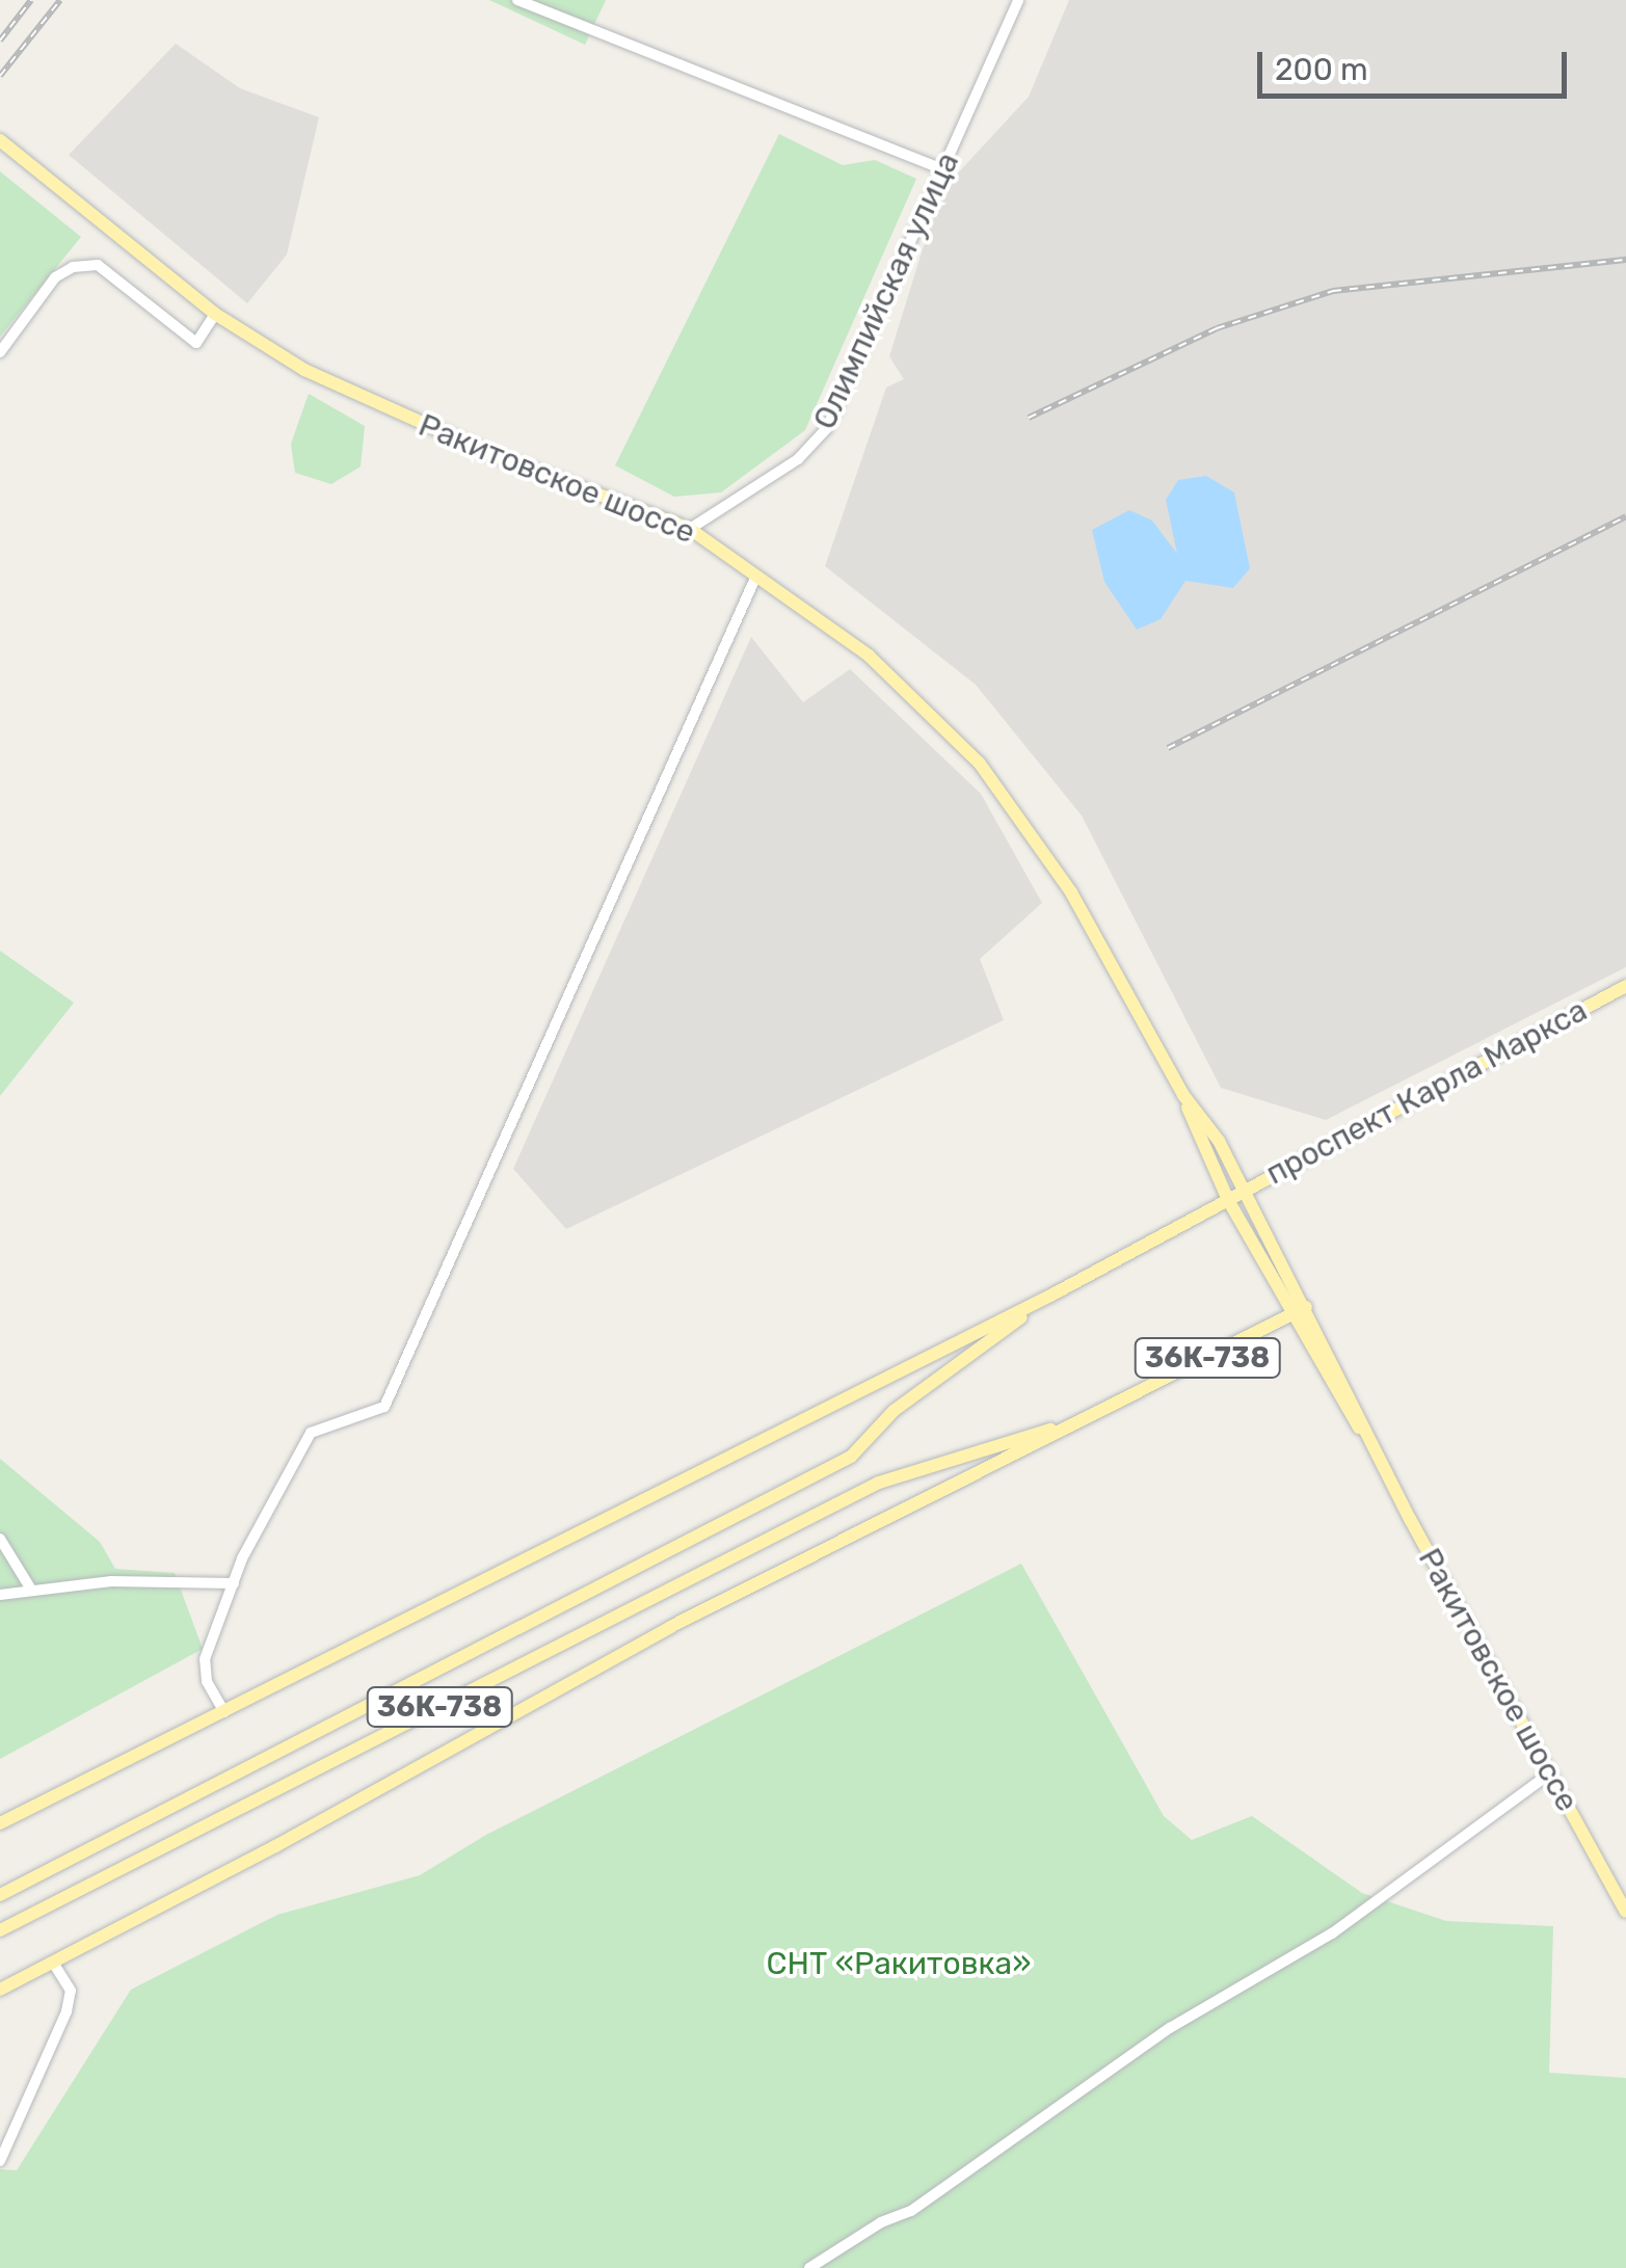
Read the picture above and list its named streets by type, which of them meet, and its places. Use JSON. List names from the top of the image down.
{
  "streets": {
    "main road": ["Ракитовское шоссе", "проспект Карла Маркса", "36К-738"],
    "street": ["Олимпийская улица"]
  },
  "crossings": [
    ["Олимпийская улица", "Ракитовское шоссе"],
    ["Ракитовское шоссе", "проспект Карла Маркса"],
    ["Ракитовское шоссе", "36К-738"],
    ["проспект Карла Маркса", "36К-738"]
  ],
  "parks": ["СНТ «Ракитовка»"],
  "scale_bar": "200 m"
}
